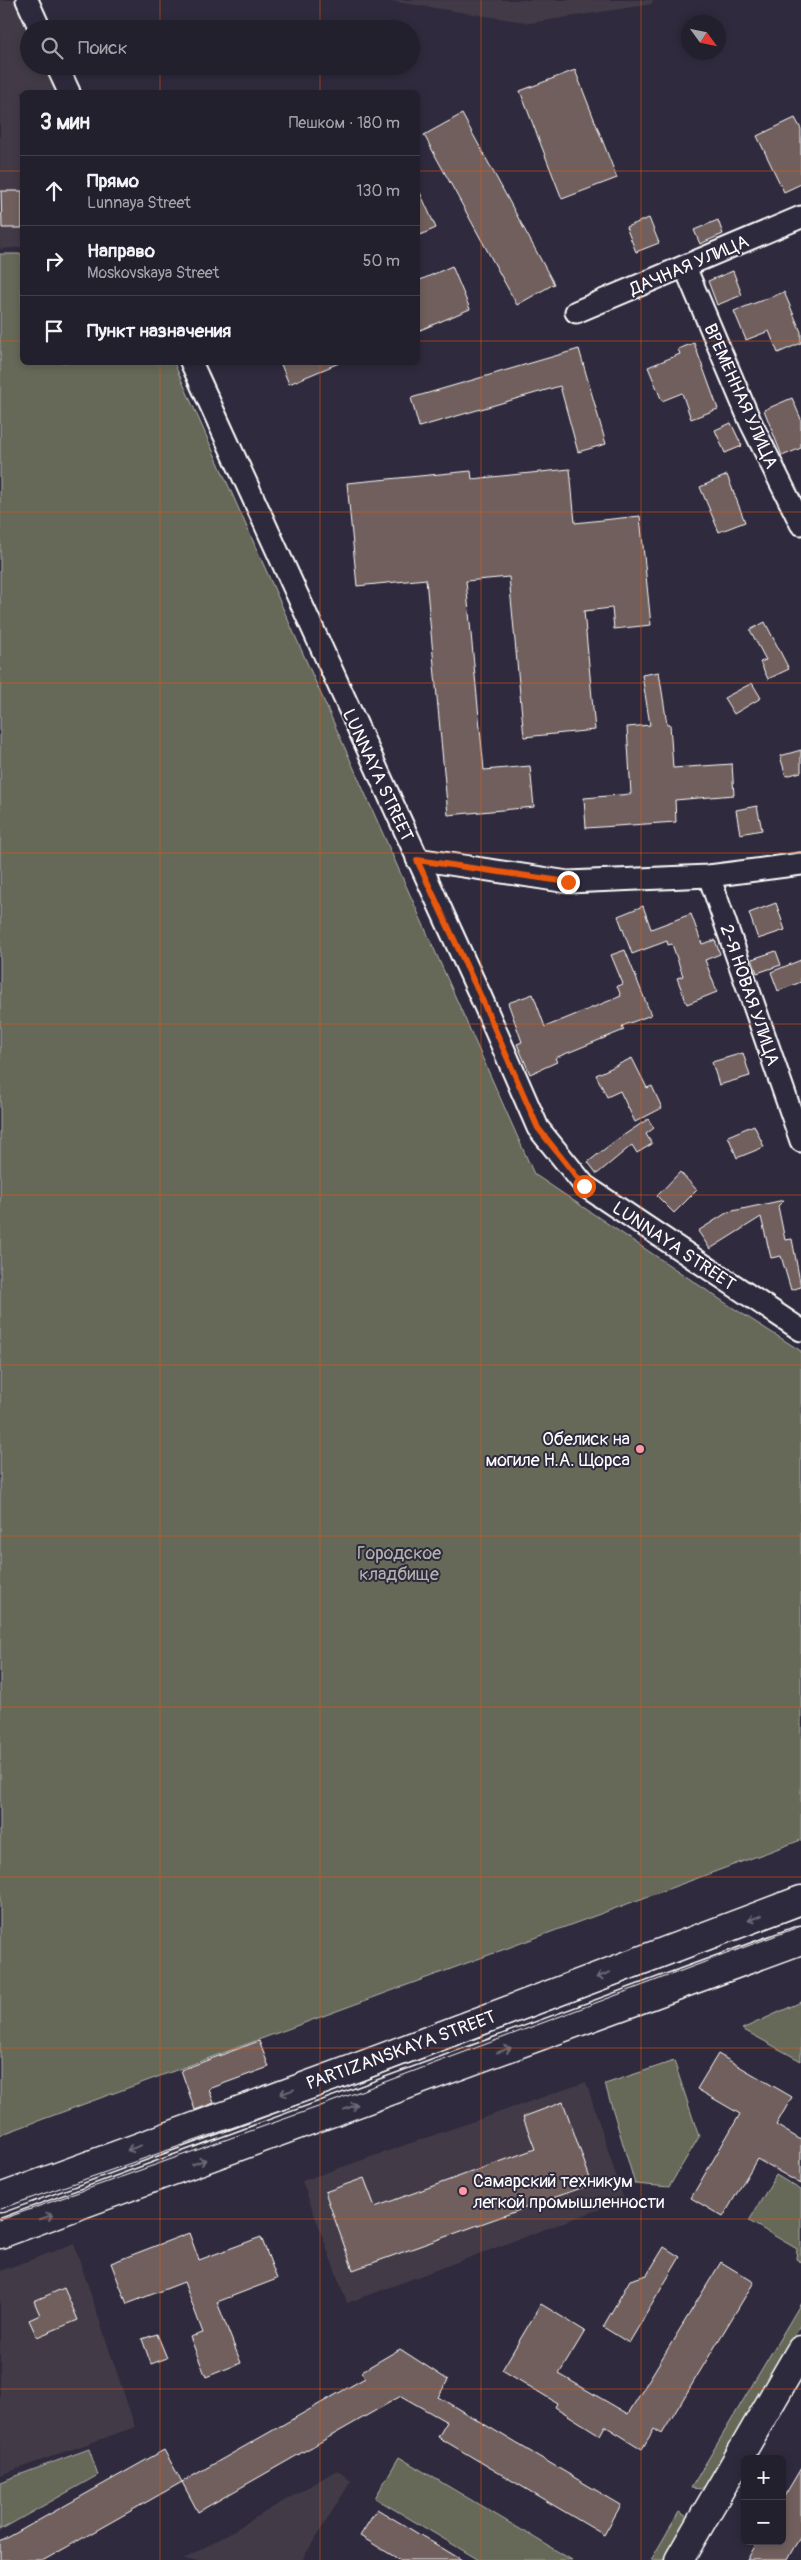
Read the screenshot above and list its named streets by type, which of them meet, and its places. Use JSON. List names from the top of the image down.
{
  "streets": {
    "street": [
      "ДАЧНАЯ УЛИЦА",
      "ВРЕМЕННАЯ УЛИЦА",
      "LUNNAYA STREET",
      "2-Я НОВАЯ УЛИЦА",
      "PARTIZANSKAYA STREET"
    ]
  },
  "crossings": [
    ["ДАЧНАЯ УЛИЦА", "ВРЕМЕННАЯ УЛИЦА"]
  ],
  "parks": ["Городское кладбище"],
  "places": ["Обелиск на могиле Н.А. Щорса", "Самарский техникум легкой промышленности"],
  "north": "bottom right",
  "page": {
    "search": "Поиск",
    "heading": ["3 мин", "Пешком · 180 m"],
    "list": [
      ["Прямо", "Lunnaya Street", "130 m"],
      ["Направо", "Moskovskaya Street", "50 m"],
      "Пункт назначения"
    ],
    "map_buttons": ["+", "−"]
  }
}
